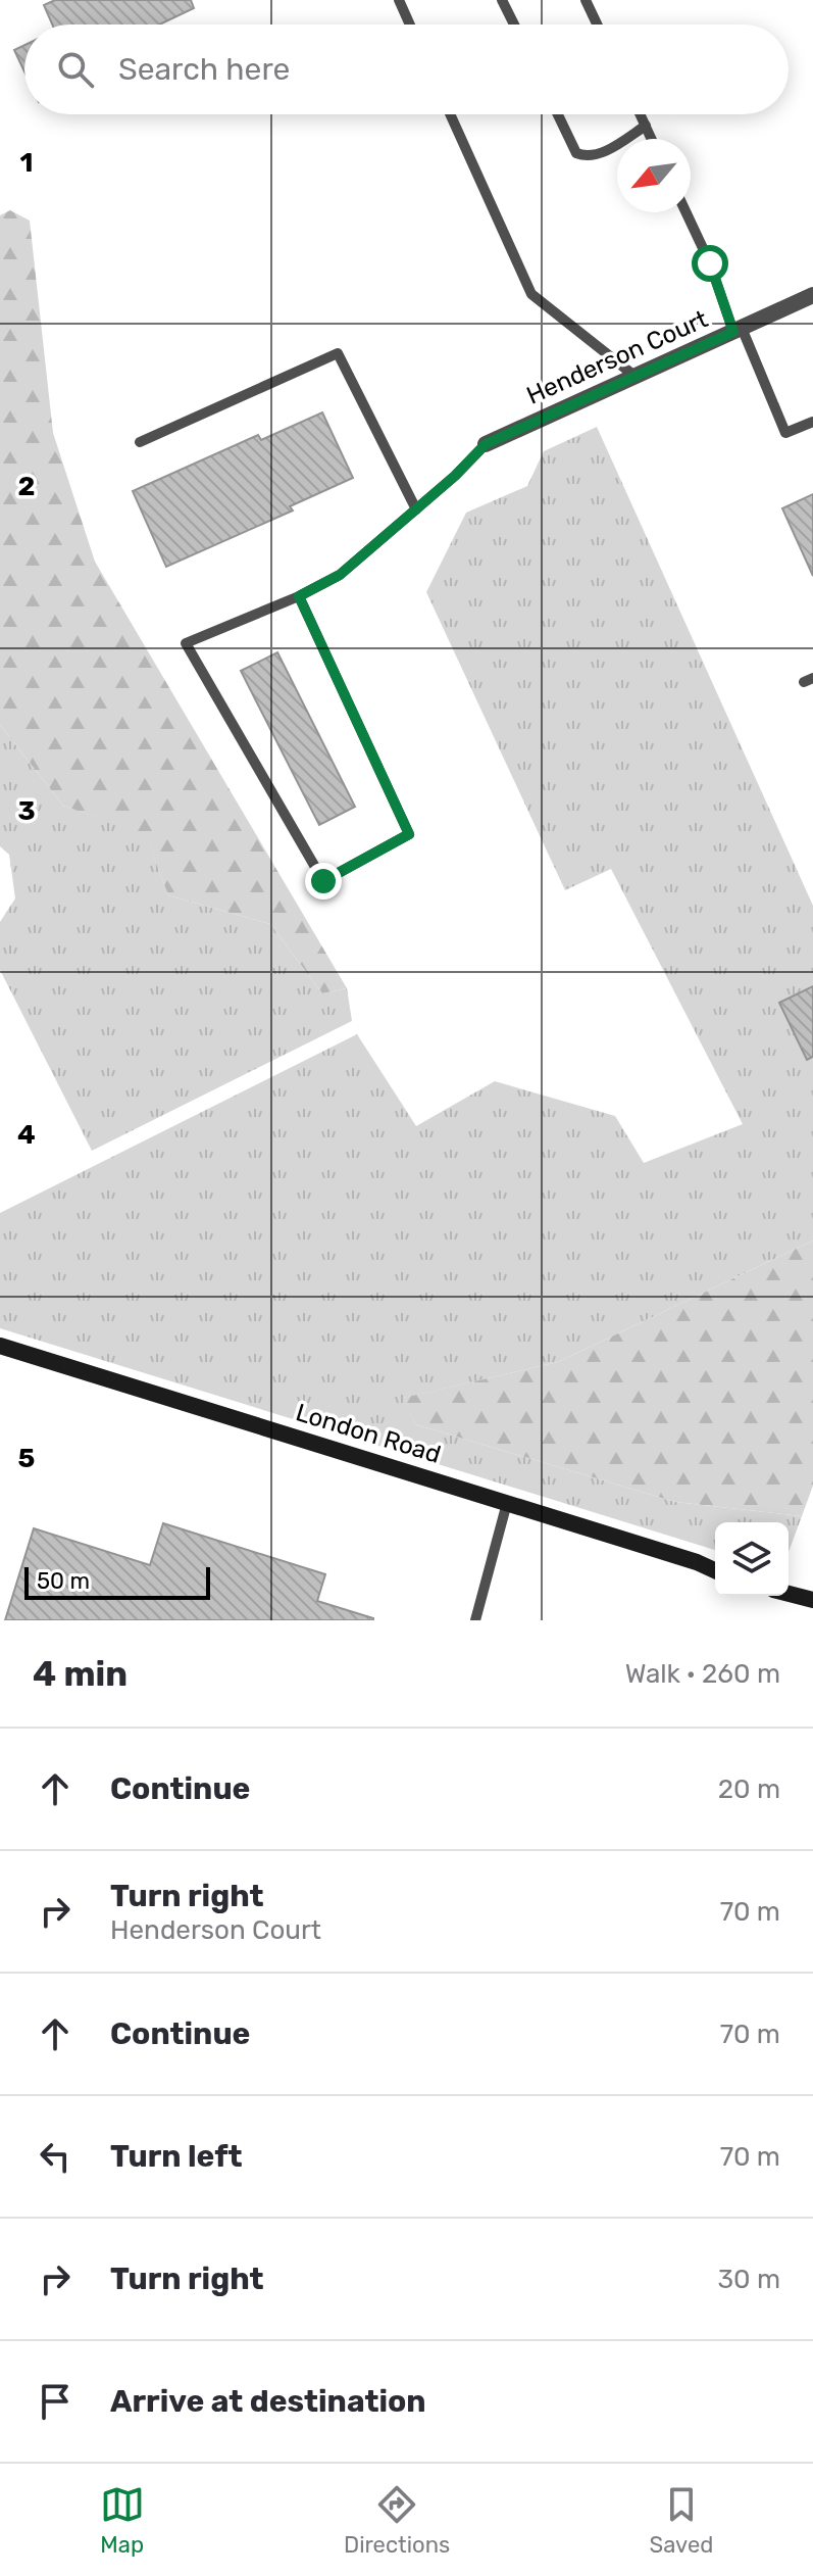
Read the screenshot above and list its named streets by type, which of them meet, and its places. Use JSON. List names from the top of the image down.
{
  "streets": {
    "street": ["Henderson Court", "London Road"]
  },
  "scale_bar": "50 m",
  "north": "bottom left",
  "page": {
    "search": "Search here",
    "scale": "50 m",
    "heading": ["4 min", "Walk · 260 m"],
    "list": [
      ["Continue", "20 m"],
      ["Turn right", "Henderson Court", "70 m"],
      ["Continue", "70 m"],
      ["Turn left", "70 m"],
      ["Turn right", "30 m"],
      "Arrive at destination"
    ],
    "nav": ["Map", "Directions", "Saved"]
  },
  "grid": {
    "rows": [
      "1",
      "2",
      "3",
      "4",
      "5"
    ]
  }
}
